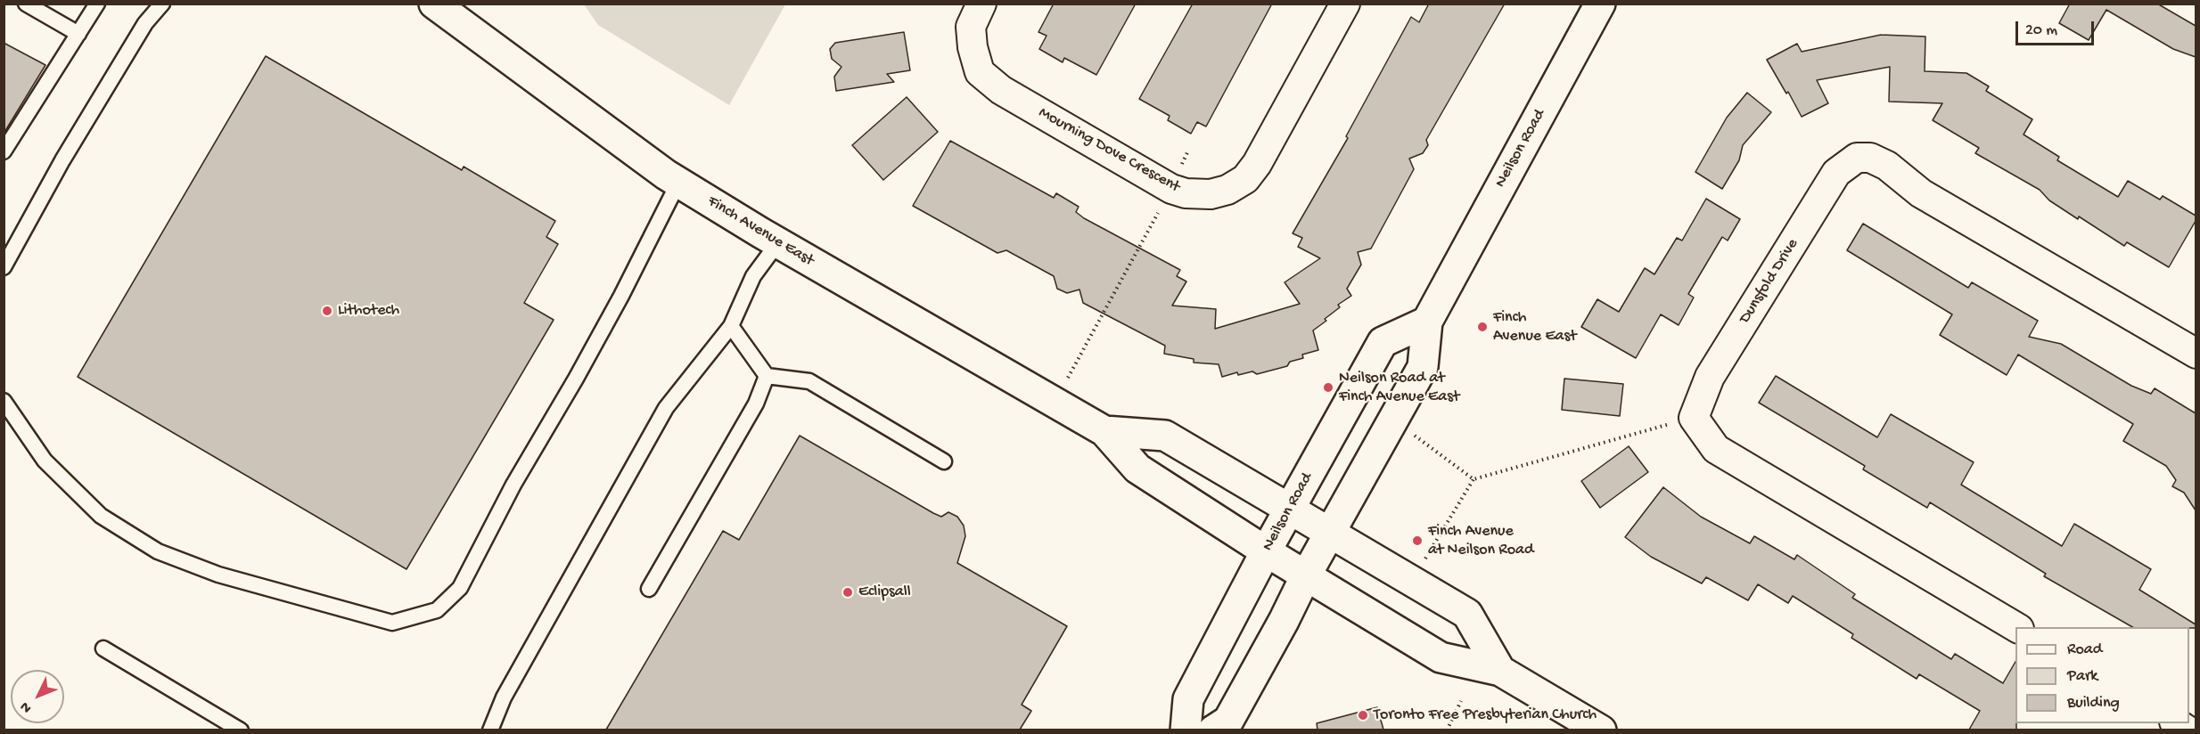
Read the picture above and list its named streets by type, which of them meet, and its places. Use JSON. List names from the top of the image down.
{
  "streets": {
    "main road": ["Neilson Road", "Finch Avenue East"],
    "street": ["Mourning Dove Crescent", "Dunsfold Drive"]
  },
  "crossings": [
    ["Neilson Road", "Finch Avenue East"]
  ],
  "places": [
    "Lithotech",
    "Finch Avenue East",
    "Neilson Road at Finch Avenue East",
    "Finch Avenue at Neilson Road",
    "Eclipsall",
    "Toronto Free Presbyterian Church"
  ],
  "legend": ["Road", "Park", "Building"],
  "scale_bar": "20 m",
  "north": "bottom left"
}
